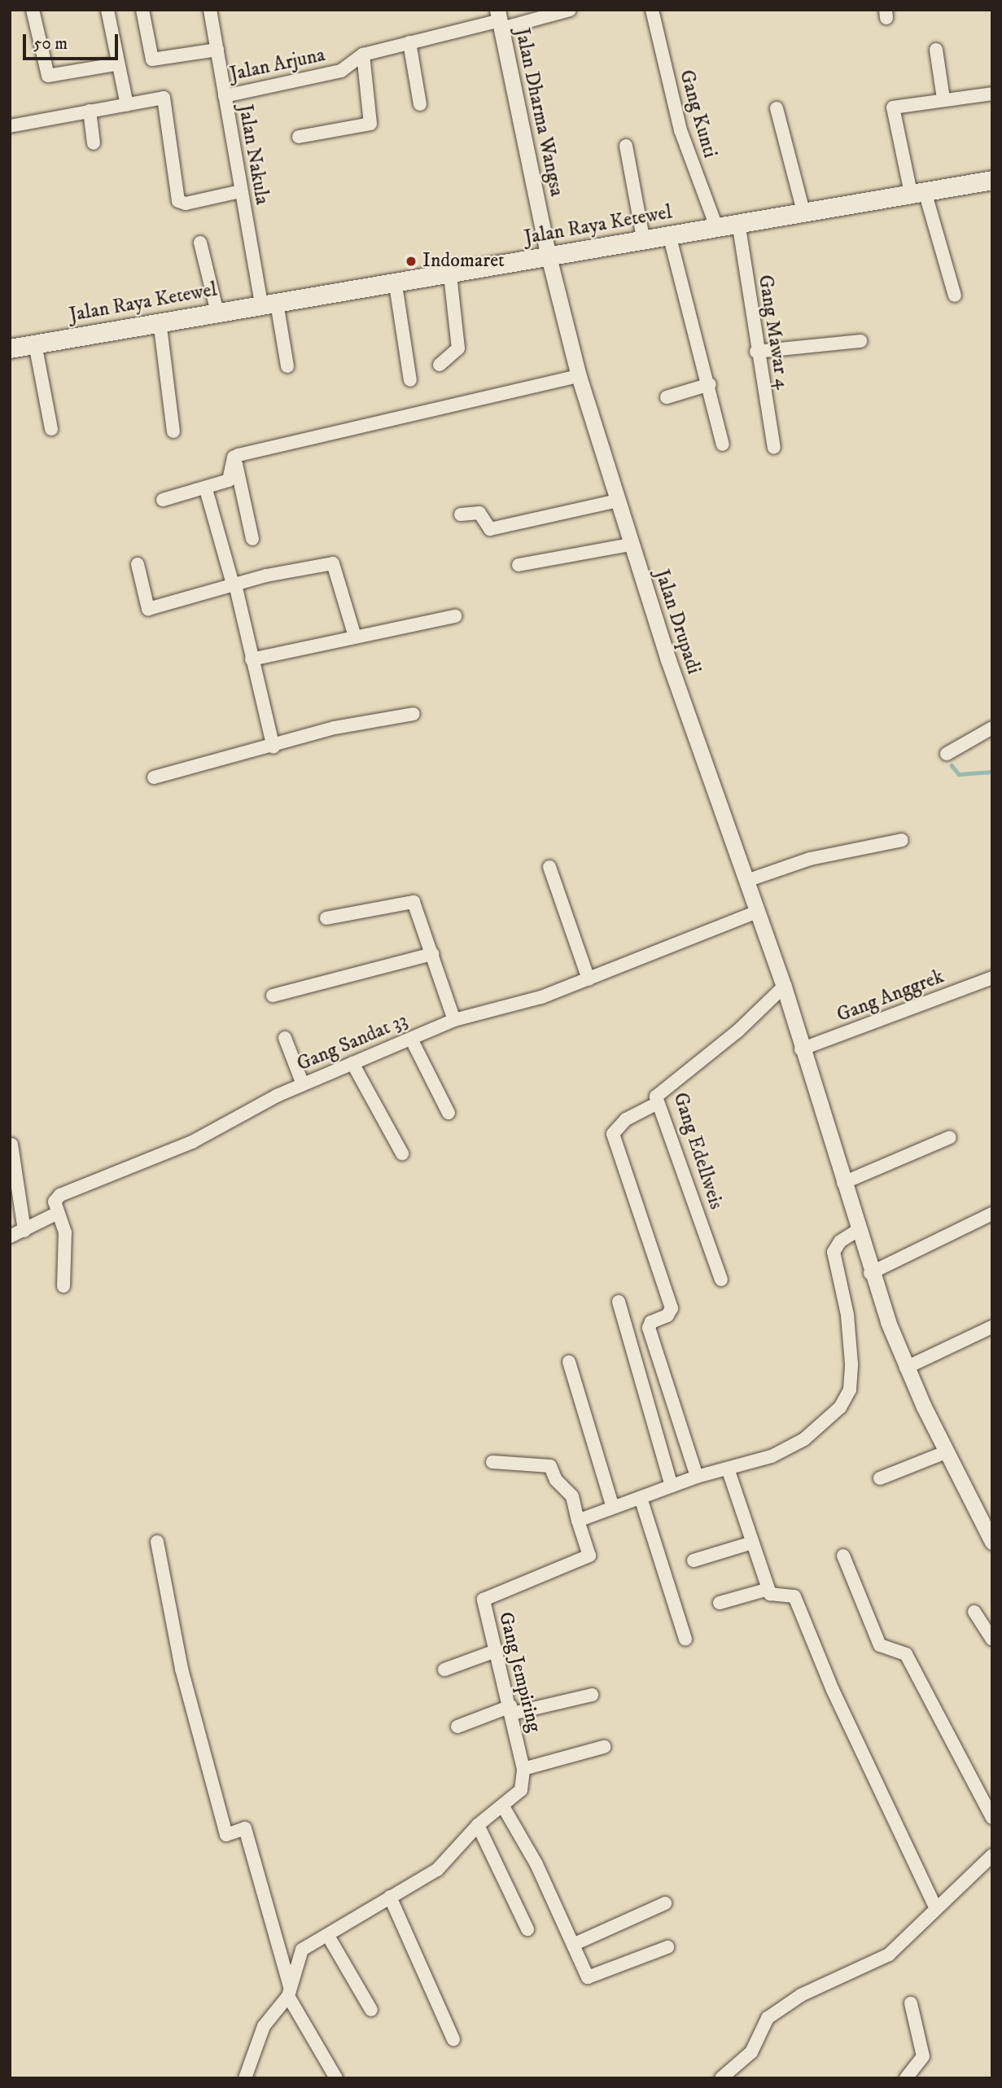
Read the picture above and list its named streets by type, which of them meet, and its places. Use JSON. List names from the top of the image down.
{
  "streets": {
    "main road": ["Jalan Raya Ketewel"],
    "street": [
      "Jalan Arjuna",
      "Jalan Dharma Wangsa",
      "Gang Kunti",
      "Jalan Nakula",
      "Gang Mawar 4",
      "Jalan Drupadi",
      "Gang Anggrek",
      "Gang Sandat 33",
      "Gang Edellweis",
      "Gang Jempiring"
    ]
  },
  "crossings": [
    ["Jalan Arjuna", "Jalan Dharma Wangsa"],
    ["Jalan Arjuna", "Jalan Nakula"],
    ["Jalan Dharma Wangsa", "Jalan Raya Ketewel"],
    ["Jalan Dharma Wangsa", "Jalan Drupadi"],
    ["Gang Kunti", "Jalan Raya Ketewel"],
    ["Jalan Nakula", "Jalan Raya Ketewel"],
    ["Jalan Raya Ketewel", "Gang Mawar 4"],
    ["Jalan Raya Ketewel", "Jalan Drupadi"],
    ["Jalan Drupadi", "Gang Anggrek"],
    ["Jalan Drupadi", "Gang Sandat 33"],
    ["Jalan Drupadi", "Gang Edellweis"]
  ],
  "places": ["Indomaret"],
  "scale_bar": "50 m"
}
